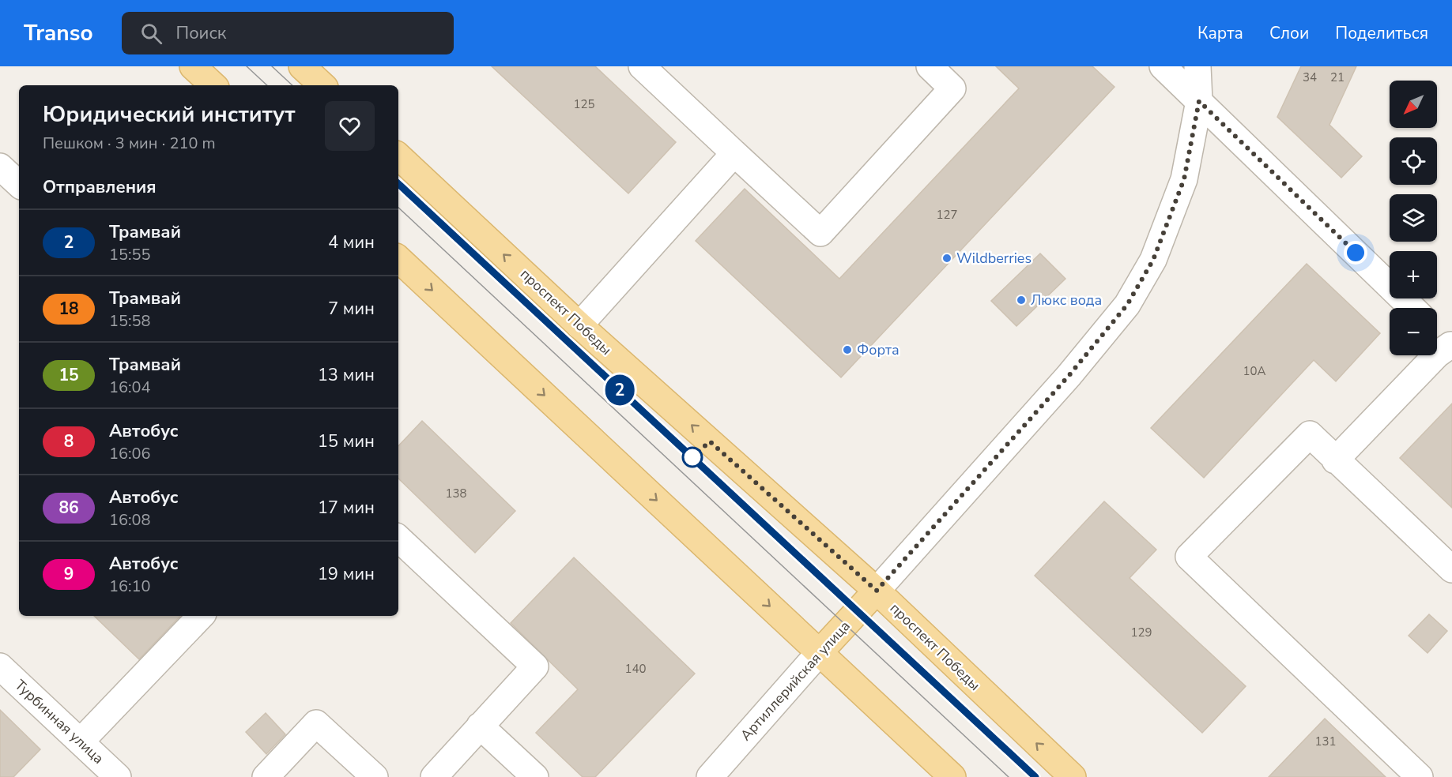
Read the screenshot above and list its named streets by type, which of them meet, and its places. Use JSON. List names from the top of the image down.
{
  "streets": {
    "main road": ["проспект Победы", "Артиллерийская улица"],
    "street": ["Турбинная улица"]
  },
  "crossings": [
    ["проспект Победы", "Артиллерийская улица"]
  ],
  "places": ["Wildberries", "Люкс вода", "Форта"],
  "lines": ["tram line 2"],
  "house_numbers": [
    "34",
    "21",
    "125",
    "127",
    "10А",
    "138",
    "129",
    "140",
    "131"
  ],
  "north": "bottom left",
  "page": {
    "header": "Transo",
    "search": "Поиск",
    "nav": ["Карта", "Слои", "Поделиться"],
    "on_map": "2",
    "map_buttons": ["+", "−"],
    "heading": [
      ["Юридический институт", "Пешком · 3 мин · 210 m"],
      "Отправления"
    ],
    "list": [
      {
        "mark": "2",
        "name": "Трамвай",
        "note": "15:55",
        "value": "4 мин"
      },
      {
        "mark": "18",
        "name": "Трамвай",
        "note": "15:58",
        "value": "7 мин"
      },
      {
        "mark": "15",
        "name": "Трамвай",
        "note": "16:04",
        "value": "13 мин"
      },
      {
        "mark": "8",
        "name": "Автобус",
        "note": "16:06",
        "value": "15 мин"
      },
      {
        "mark": "86",
        "name": "Автобус",
        "note": "16:08",
        "value": "17 мин"
      },
      {
        "mark": "9",
        "name": "Автобус",
        "note": "16:10",
        "value": "19 мин"
      }
    ]
  }
}
